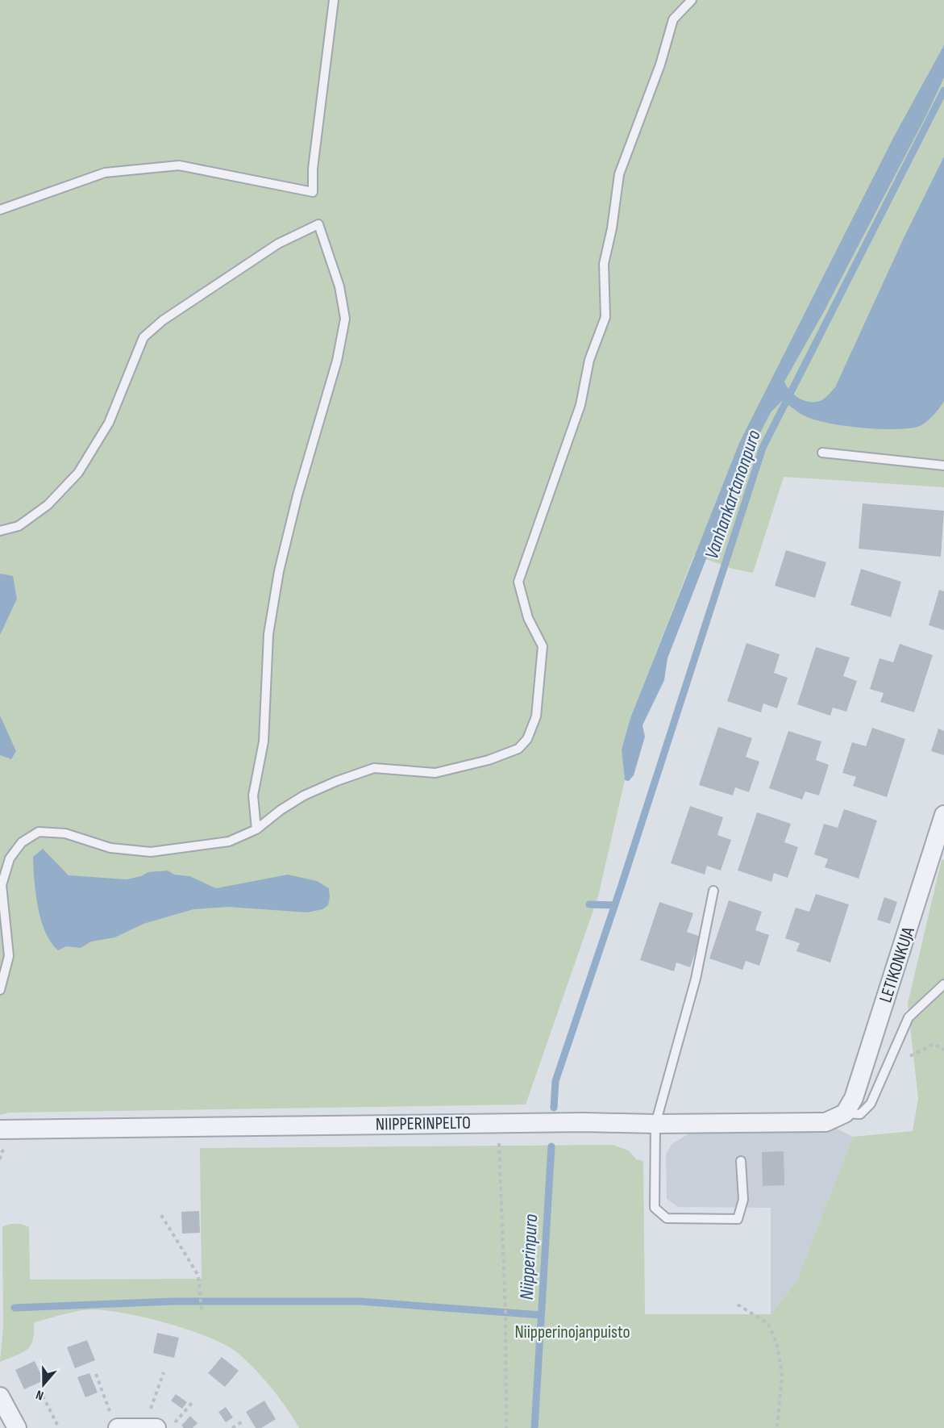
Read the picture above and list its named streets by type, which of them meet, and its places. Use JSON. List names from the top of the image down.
{
  "streets": {
    "street": ["LETIKONKUJA", "NIIPPERINPELTO"]
  },
  "crossings": [
    ["LETIKONKUJA", "NIIPPERINPELTO"]
  ],
  "water": ["Vanhankartanonpuro", "Niipperinpuro"],
  "parks": ["Niipperinojanpuisto"],
  "north": "bottom"
}
